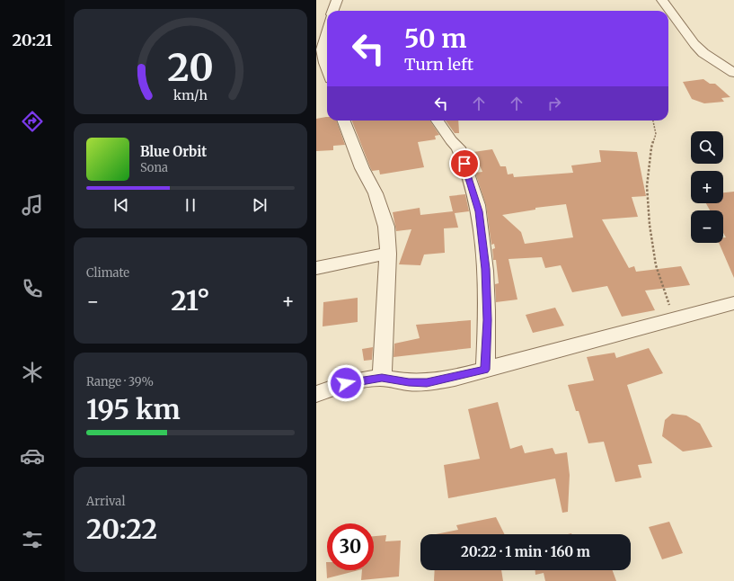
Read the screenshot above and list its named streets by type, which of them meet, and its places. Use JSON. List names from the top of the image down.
{
  "page": {
    "tabs": "20:21",
    "turn": ["50 m", "Turn left"],
    "map_buttons": ["+", "−"],
    "song": ["Blue Orbit", "Sona"],
    "tile": [
      "Climate",
      ["Range · 39%", "195 km"],
      ["Arrival", "20:22"]
    ],
    "heat": ["−", "21°", "+"],
    "limit": "30",
    "trip": "20:22 · 1 min · 160 m",
    "gauge": ["20", "km/h"]
  }
}
